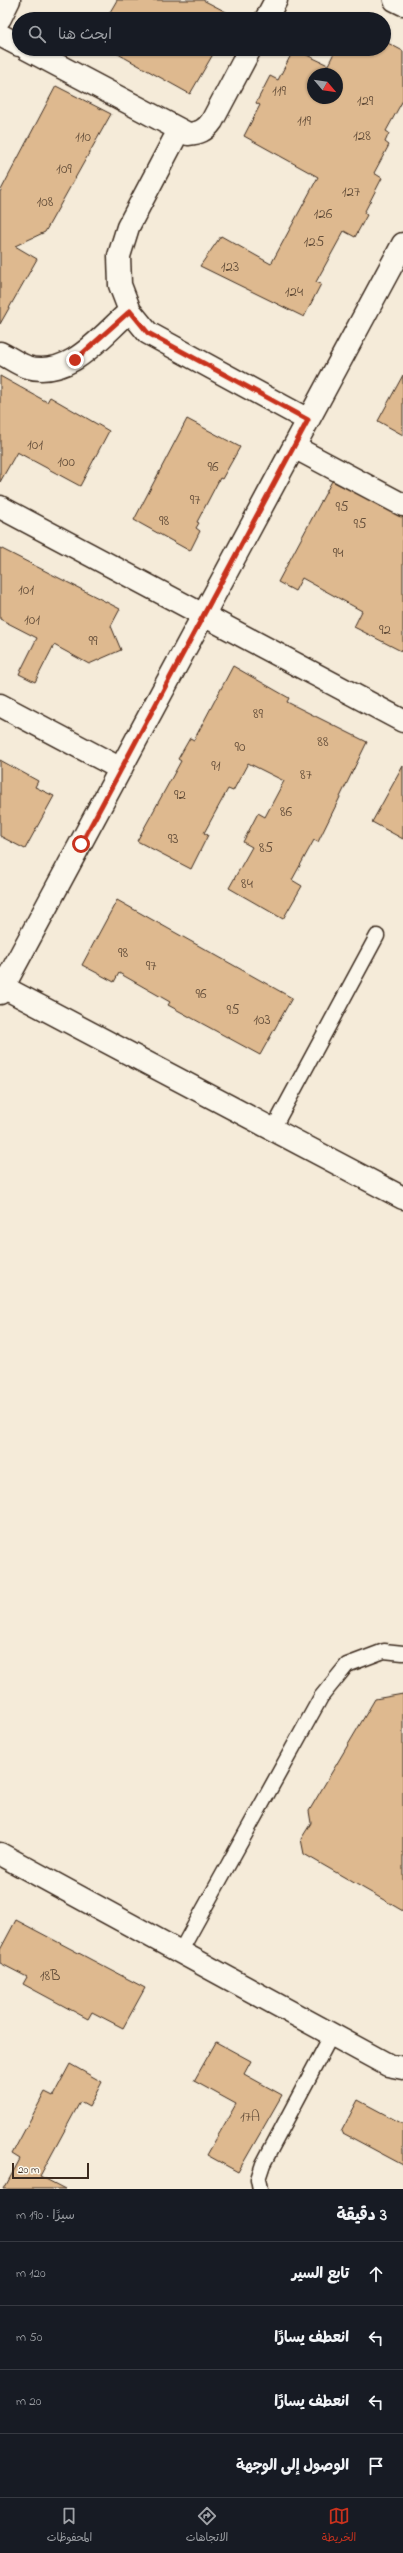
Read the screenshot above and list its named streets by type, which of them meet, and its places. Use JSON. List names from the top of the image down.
{
  "house_numbers": [
    "119",
    "129",
    "119",
    "128",
    "110",
    "109",
    "127",
    "108",
    "126",
    "125",
    "123",
    "124",
    "101",
    "100",
    "96",
    "97",
    "95",
    "98",
    "95",
    "94",
    "101",
    "101",
    "92",
    "99",
    "89",
    "88",
    "90",
    "91",
    "87",
    "92",
    "86",
    "93",
    "85",
    "84",
    "98",
    "97",
    "96",
    "95",
    "103",
    "18B",
    "17A"
  ],
  "scale_bar": "20 m",
  "north": "bottom right",
  "page": {
    "search": "ابحث هنا",
    "scale": "20 m",
    "heading": ["3 دقيقة", "سيرًا · 190 m"],
    "list": [
      ["تابع السير", "120 m"],
      ["انعطف يسارًا", "50 m"],
      ["انعطف يسارًا", "20 m"],
      "الوصول إلى الوجهة"
    ],
    "nav": ["الخريطة", "الاتجاهات", "المحفوظات"]
  }
}
